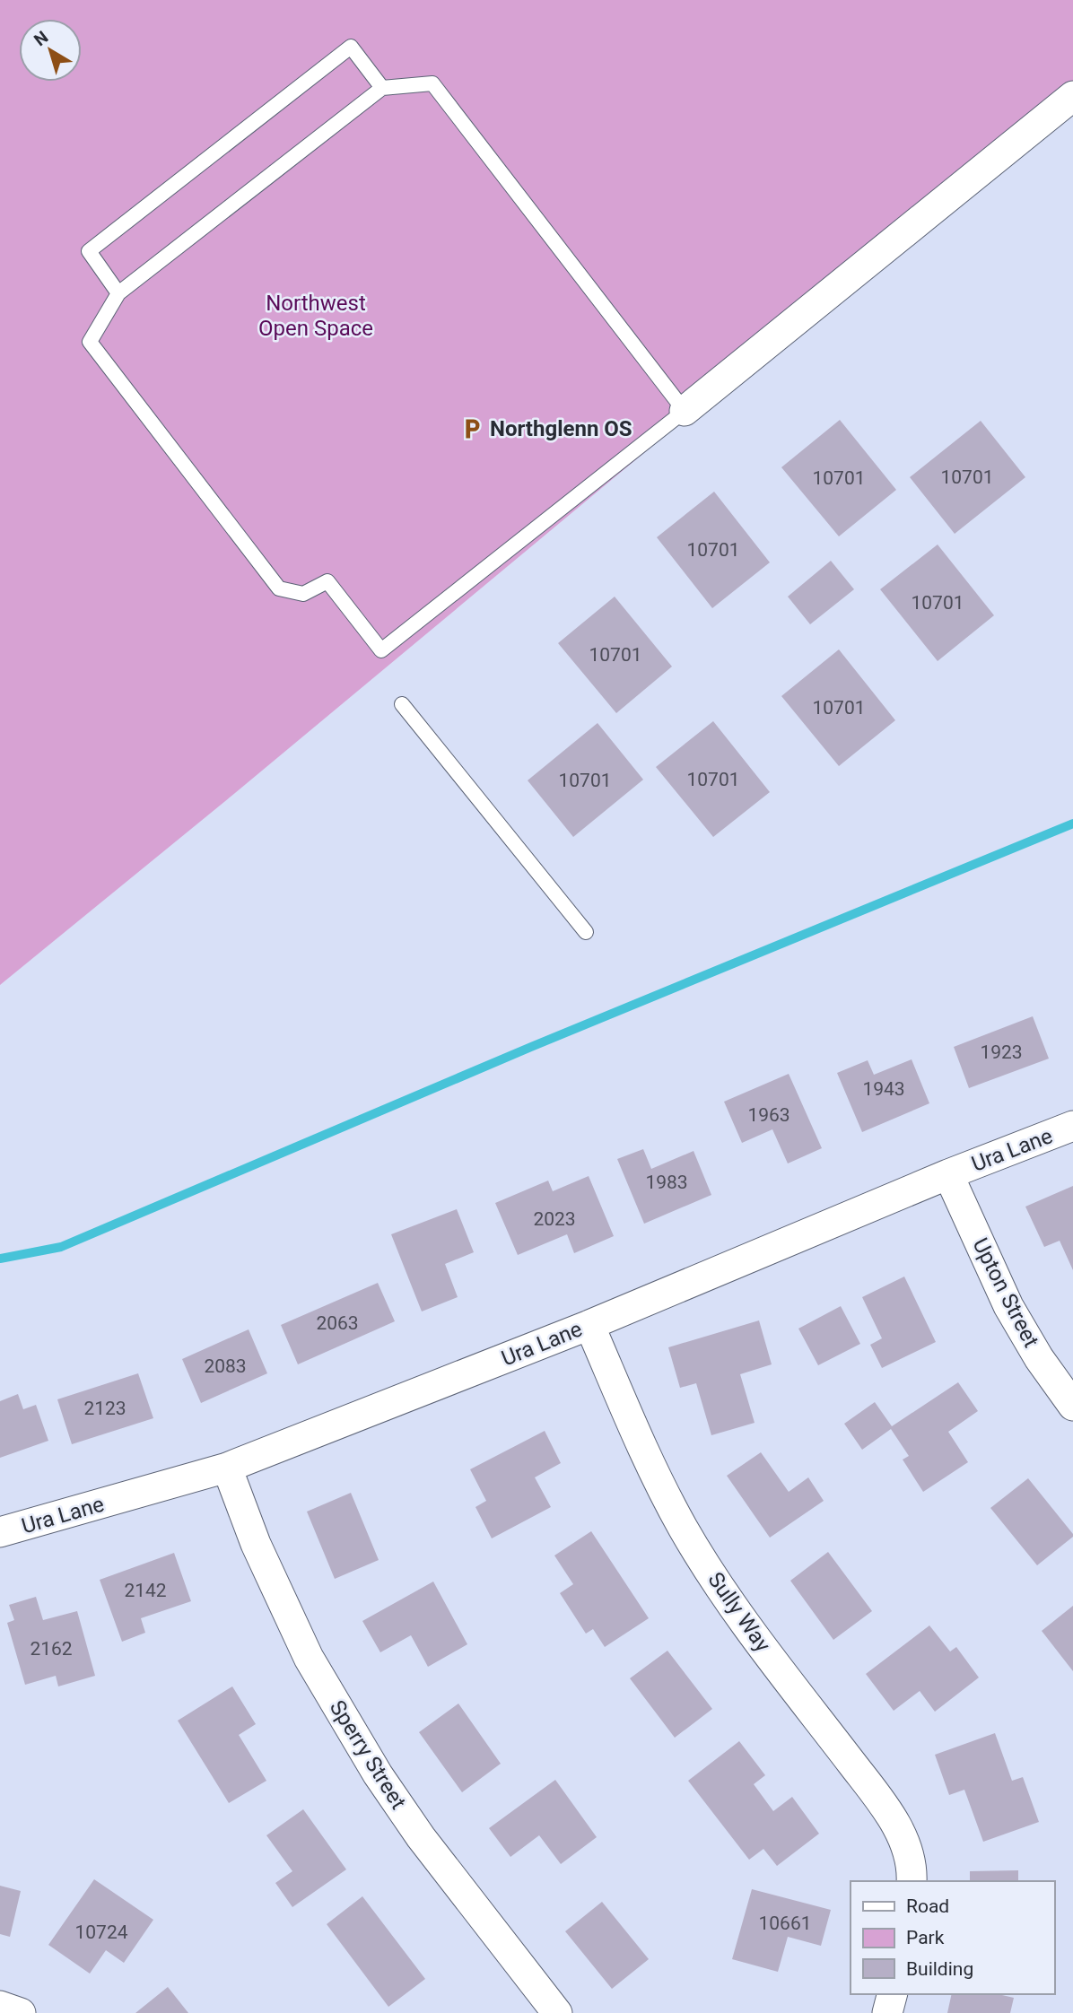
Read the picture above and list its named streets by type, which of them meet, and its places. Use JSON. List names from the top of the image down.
{
  "streets": {
    "street": [
      "Ura Lane",
      "Upton Street",
      "Sully Way",
      "Sperry Street"
    ]
  },
  "crossings": [
    ["Ura Lane", "Upton Street"],
    ["Ura Lane", "Sully Way"],
    ["Ura Lane", "Sperry Street"]
  ],
  "parks": ["Northwest Open Space"],
  "places": {
    "parking": ["Northglenn OS"]
  },
  "house_numbers": [
    "10701",
    "10701",
    "10701",
    "10701",
    "10701",
    "10701",
    "10701",
    "10701",
    "1923",
    "1943",
    "1963",
    "1983",
    "2023",
    "2063",
    "2083",
    "2123",
    "2142",
    "2162",
    "10661",
    "10724"
  ],
  "legend": ["Road", "Park", "Building"],
  "north": "top left"
}
